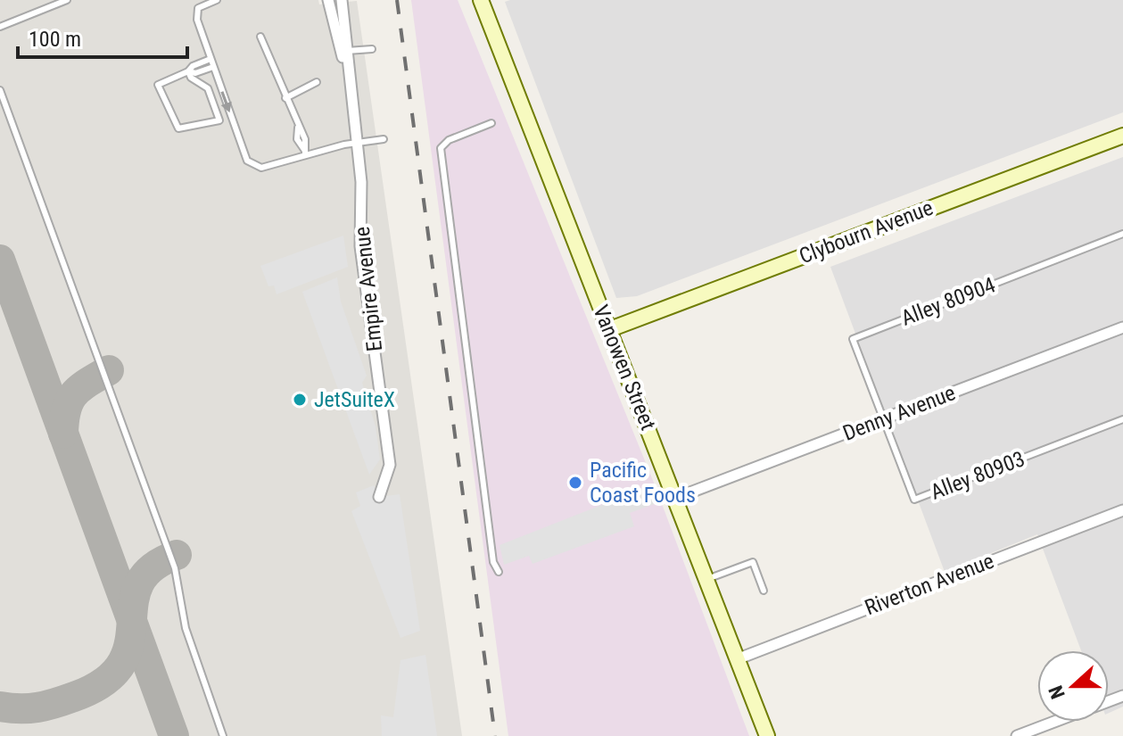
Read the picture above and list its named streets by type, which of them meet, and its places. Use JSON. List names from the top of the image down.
{
  "streets": {
    "main road": ["Clybourn Avenue", "Vanowen Street"],
    "street": ["Empire Avenue", "Denny Avenue", "Riverton Avenue"],
    "lane": ["Alley 80904", "Alley 80903"]
  },
  "crossings": [
    ["Clybourn Avenue", "Vanowen Street"],
    ["Alley 80904", "Denny Avenue"],
    ["Alley 80904", "Alley 80903"],
    ["Vanowen Street", "Denny Avenue"],
    ["Vanowen Street", "Riverton Avenue"],
    ["Denny Avenue", "Alley 80903"]
  ],
  "places": ["JetSuiteX", "Pacific Coast Foods"],
  "scale_bar": "100 m",
  "north": "left"
}
